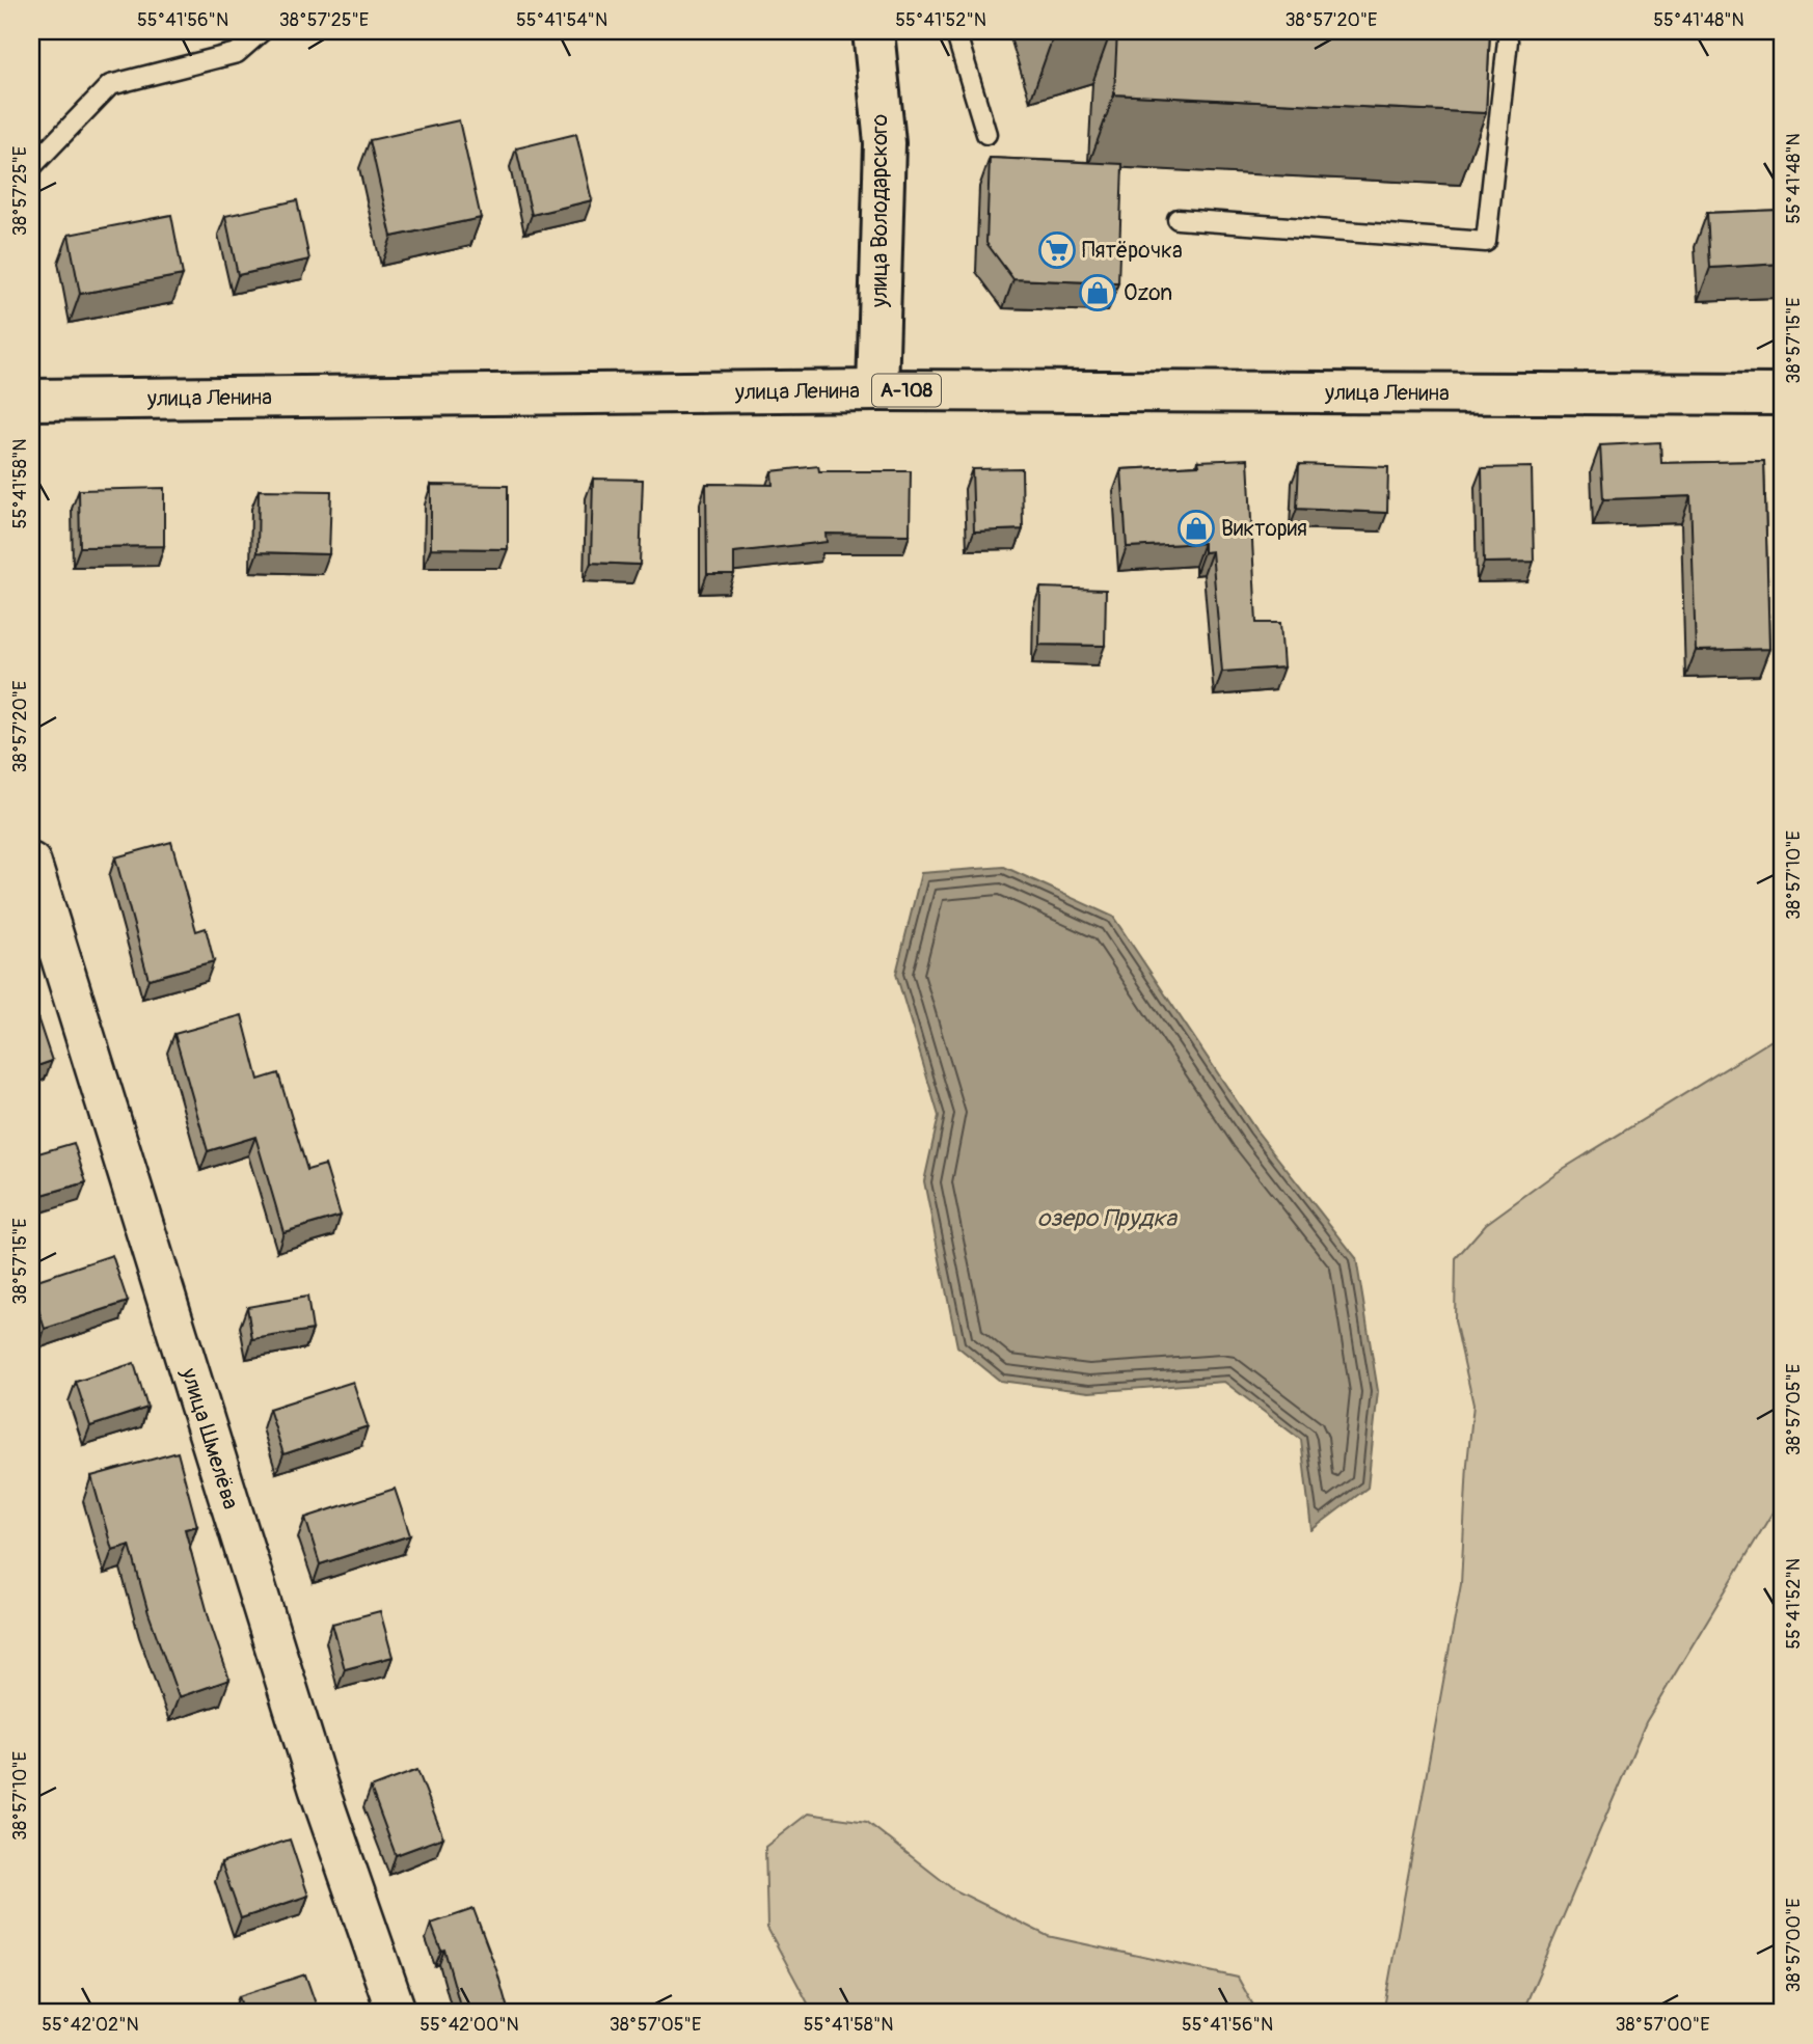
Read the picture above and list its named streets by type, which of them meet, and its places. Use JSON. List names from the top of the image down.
{
  "streets": {
    "main road": ["улица Володарского", "А-108", "улица Ленина"],
    "street": ["улица Шмелёва"]
  },
  "crossings": [
    ["улица Володарского", "улица Ленина"]
  ],
  "water": ["озеро Прудка"],
  "places": {
    "supermarket": ["Пятёрочка"],
    "shop": ["Ozon", "Виктория"]
  },
  "coordinates": [
    "55°41'56\"N",
    "38°57'25\"E",
    "55°41'54\"N",
    "55°41'52\"N",
    "38°57'20\"E",
    "55°41'48\"N",
    "38°57'15\"E",
    "55°41'58\"N",
    "38°57'10\"E",
    "38°57'05\"E",
    "38°57'00\"E",
    "55°42'02\"N",
    "55°42'00\"N"
  ]
}
